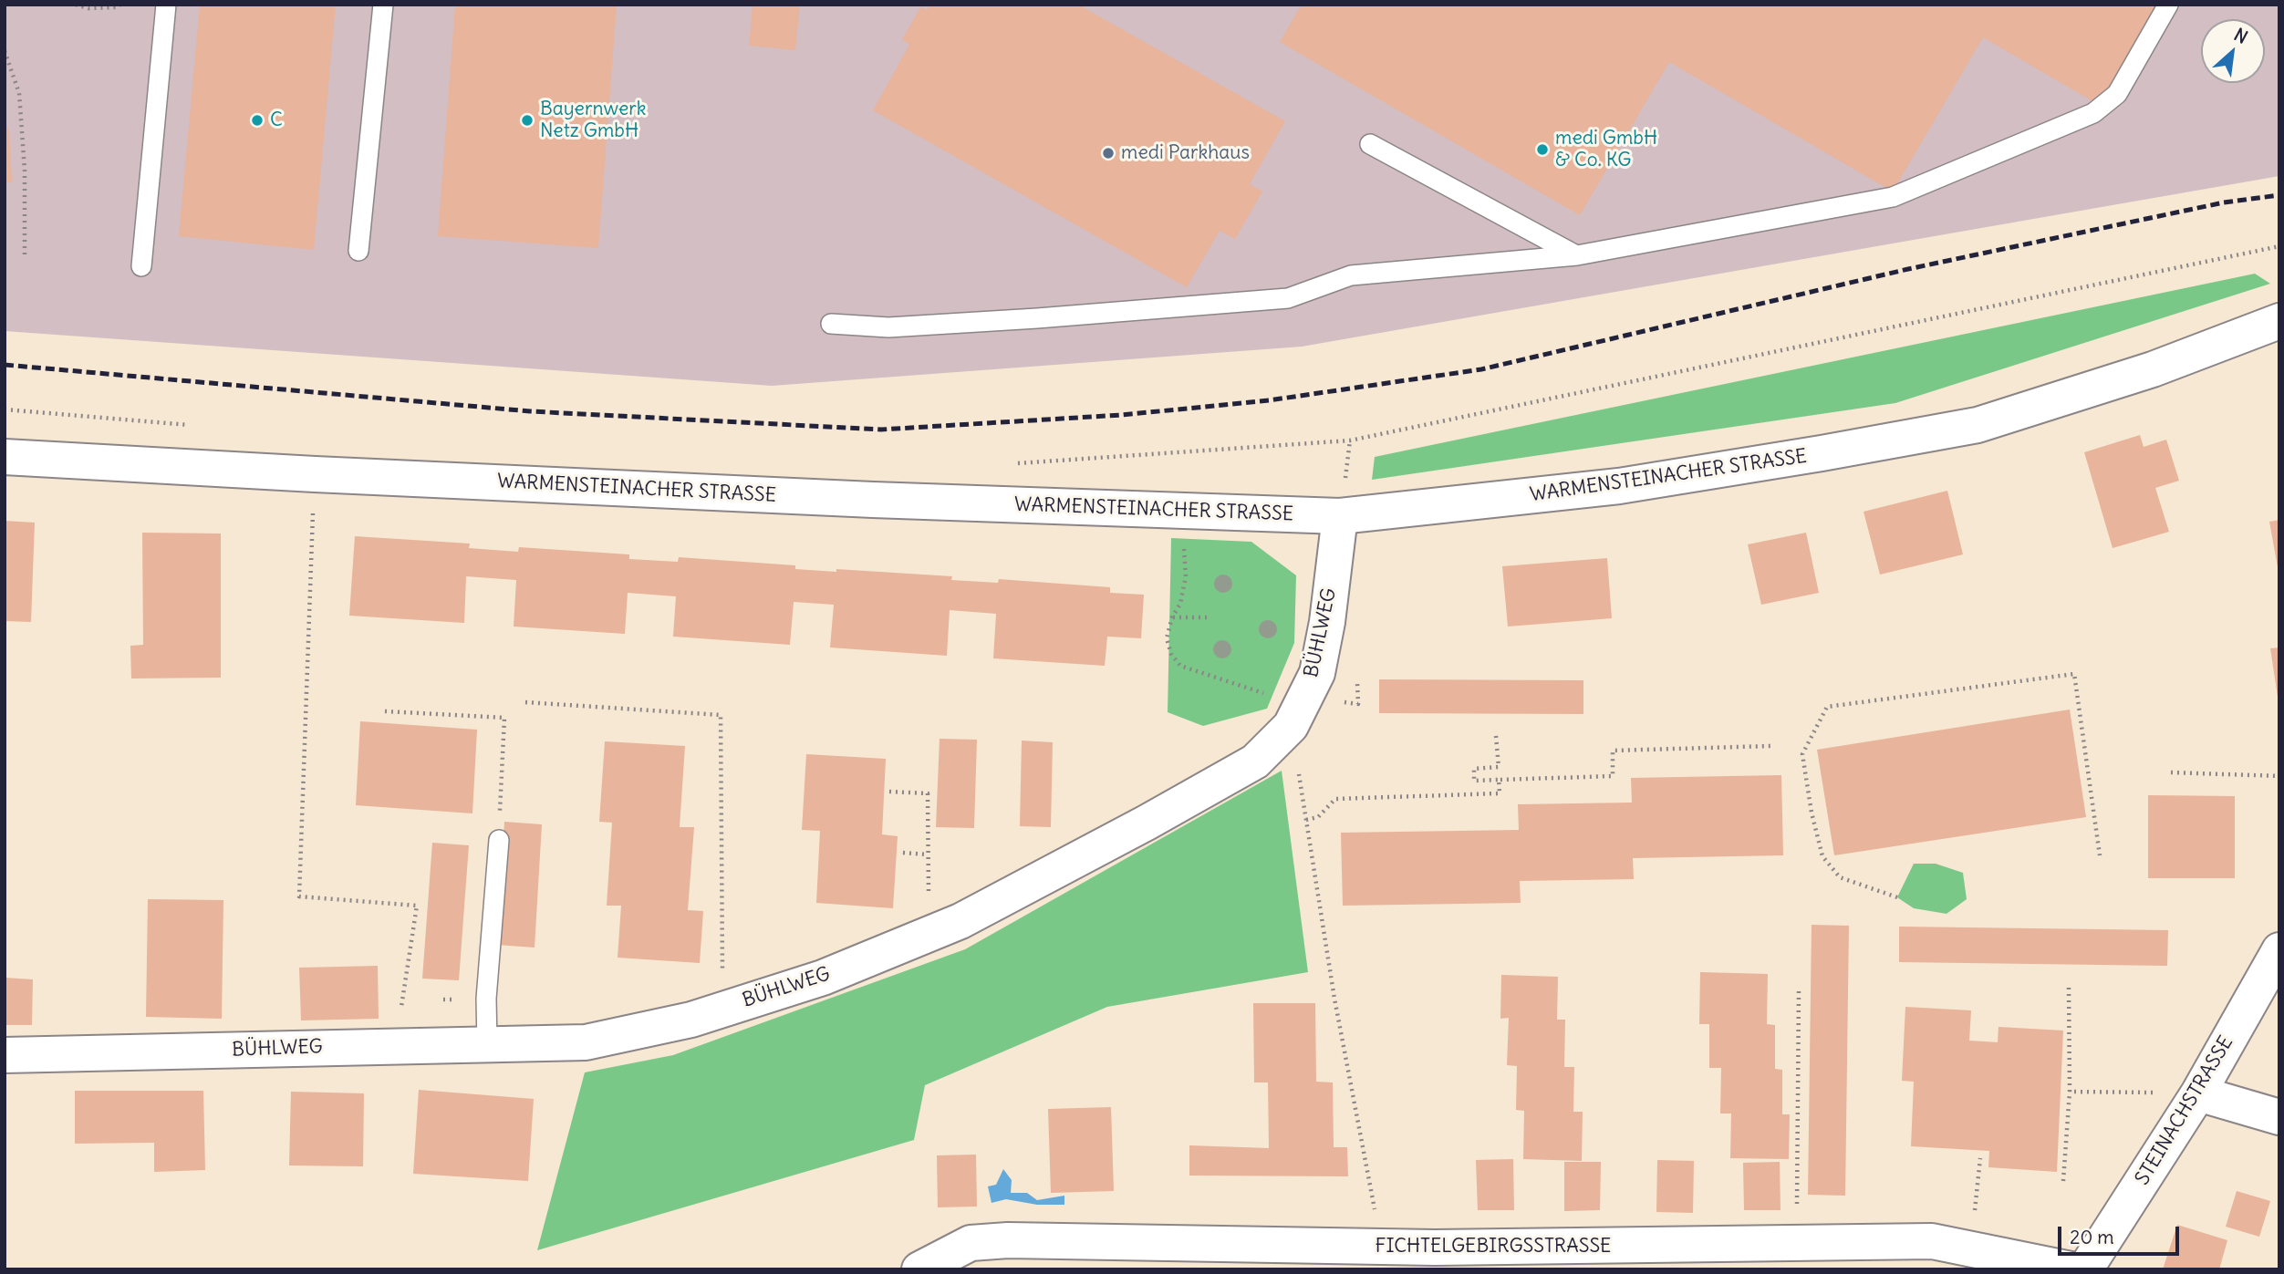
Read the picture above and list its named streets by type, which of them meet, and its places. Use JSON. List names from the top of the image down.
{
  "streets": {
    "street": [
      "WARMENSTEINACHER STRASSE",
      "BÜHLWEG",
      "STEINACHSTRASSE",
      "FICHTELGEBIRGSSTRASSE"
    ]
  },
  "crossings": [
    ["WARMENSTEINACHER STRASSE", "BÜHLWEG"]
  ],
  "places": [
    "C",
    "Bayernwerk Netz GmbH",
    "medi GmbH & Co. KG",
    "medi Parkhaus"
  ],
  "scale_bar": "20 m",
  "north": "top right"
}
